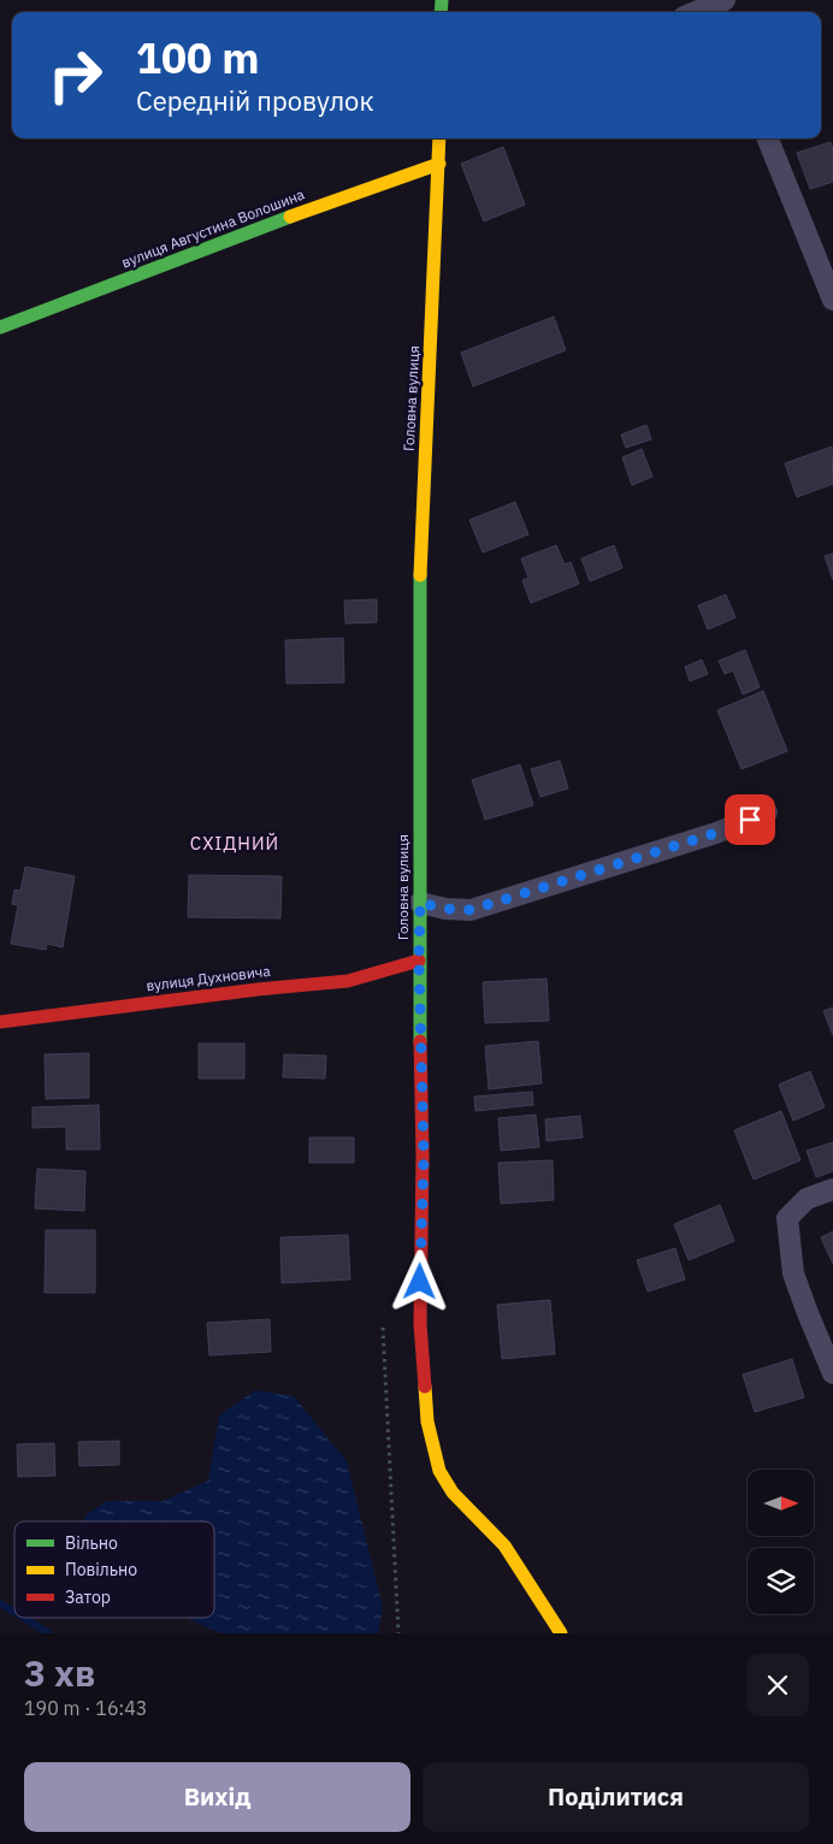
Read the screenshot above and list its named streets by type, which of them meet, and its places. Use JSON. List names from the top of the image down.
{
  "streets": {
    "street": ["вулиця Августина Волошина", "Головна вулиця", "вулиця Духновича"]
  },
  "crossings": [
    ["вулиця Августина Волошина", "Головна вулиця"],
    ["Головна вулиця", "вулиця Духновича"]
  ],
  "districts": ["СХІДНИЙ"],
  "legend": ["Вільно", "Повільно", "Затор"],
  "north": "right",
  "page": {
    "turn": ["100 m", "Середній провулок"],
    "heading": ["3 хв", "190 m · 16:43"],
    "buttons": ["Вихід", "Поділитися"]
  }
}
